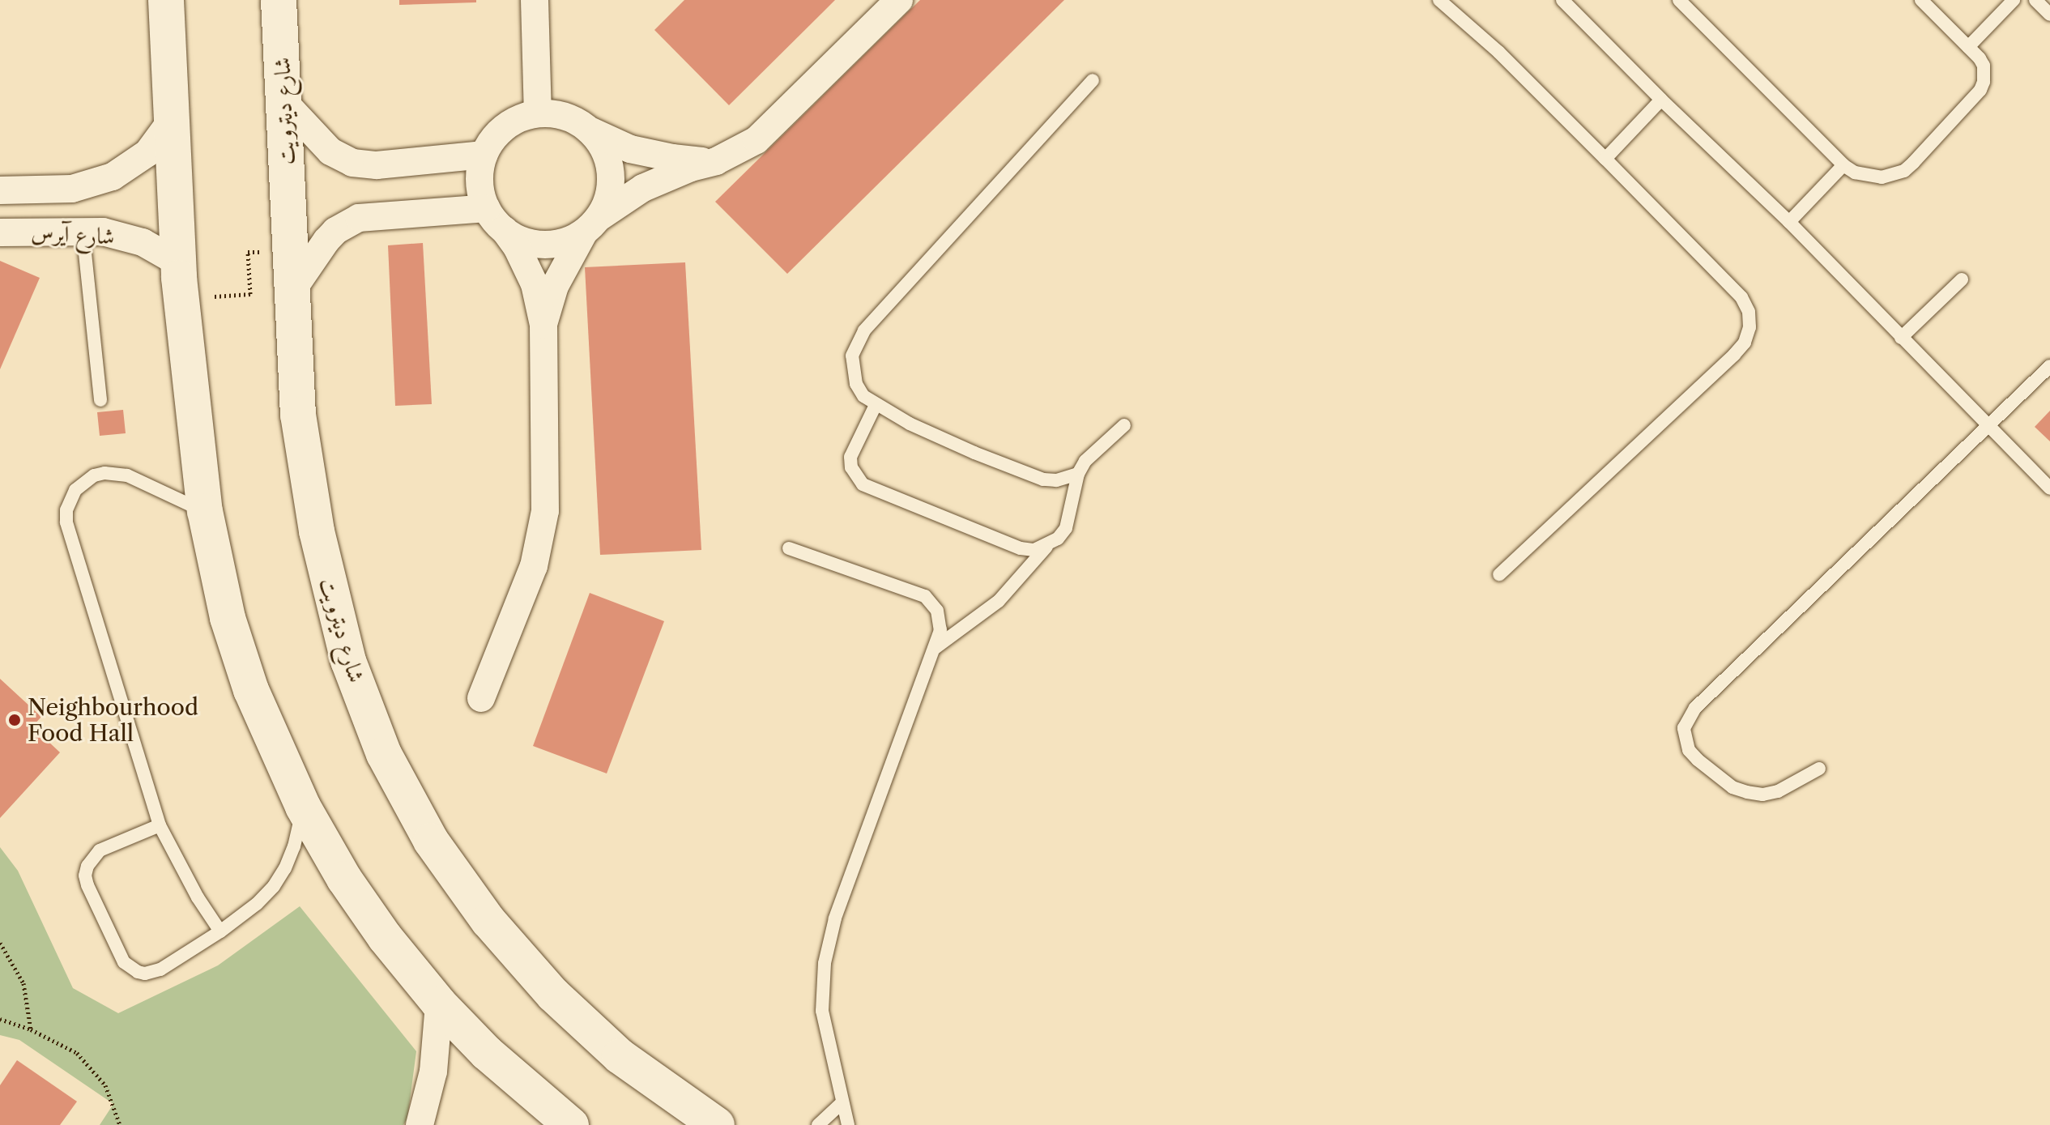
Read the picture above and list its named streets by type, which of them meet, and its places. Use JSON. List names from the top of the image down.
{
  "streets": {
    "street": ["شارع ديترويت", "شارع آيرس"]
  },
  "places": ["Neighbourhood Food Hall"]
}
